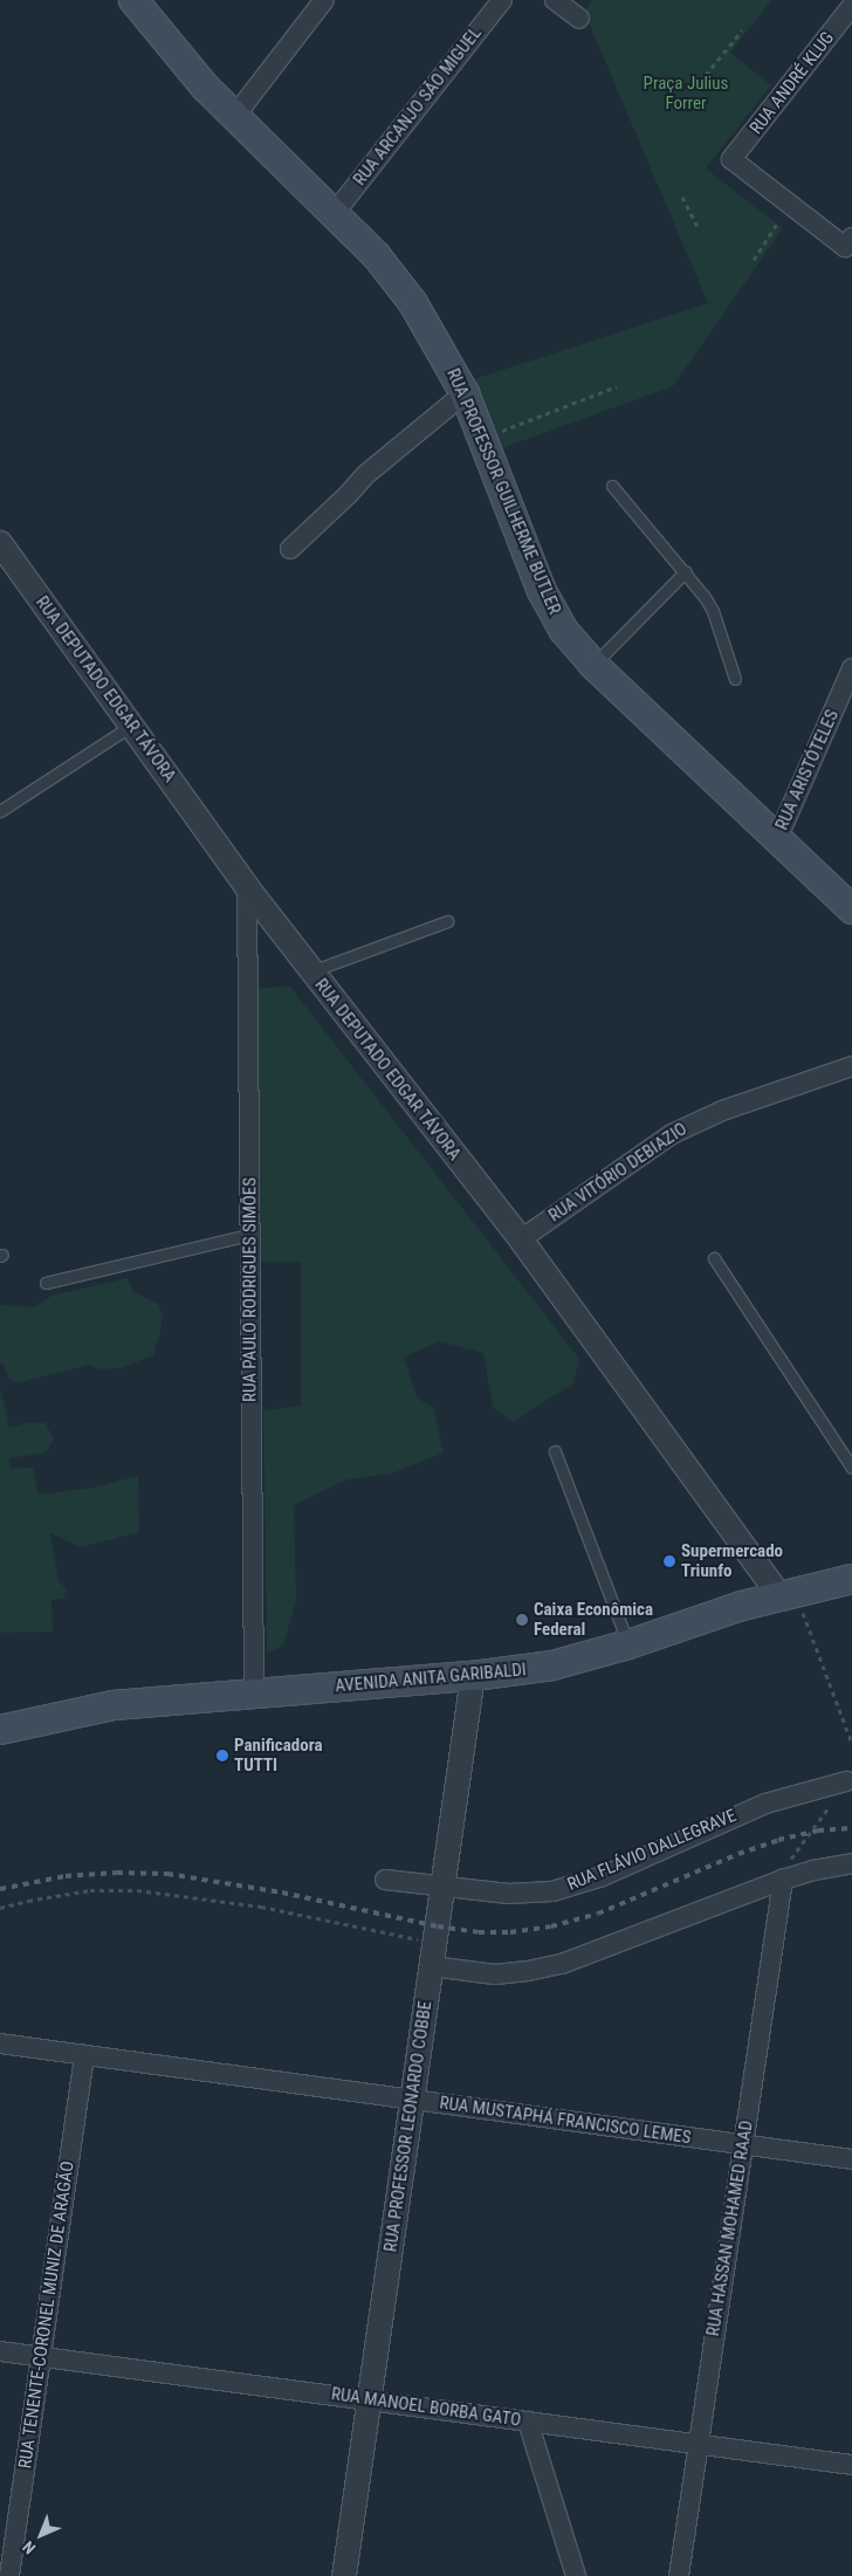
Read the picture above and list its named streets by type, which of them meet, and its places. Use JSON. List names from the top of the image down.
{
  "streets": {
    "main road": ["RUA PROFESSOR GUILHERME BUTLER", "AVENIDA ANITA GARIBALDI"],
    "street": [
      "RUA ANDRÉ KLUG",
      "RUA ARCANJO SÃO MIGUEL",
      "RUA DEPUTADO EDGAR TÁVORA",
      "RUA ARISTÓTELES",
      "RUA VITÓRIO DEBIAZIO",
      "RUA PAULO RODRIGUES SIMÕES",
      "RUA FLÁVIO DALLEGRAVE",
      "RUA MUSTAPHÁ FRANCISCO LEMES",
      "RUA PROFESSOR LEONARDO COBBE",
      "RUA HASSAN MOHAMED RAAD",
      "RUA TENENTE-CORONEL MUNIZ DE ARAGÃO",
      "RUA MANOEL BORBA GATO"
    ]
  },
  "crossings": [
    ["RUA ARCANJO SÃO MIGUEL", "RUA PROFESSOR GUILHERME BUTLER"],
    ["RUA PROFESSOR GUILHERME BUTLER", "RUA ARISTÓTELES"],
    ["RUA DEPUTADO EDGAR TÁVORA", "RUA VITÓRIO DEBIAZIO"],
    ["RUA DEPUTADO EDGAR TÁVORA", "RUA PAULO RODRIGUES SIMÕES"],
    ["RUA DEPUTADO EDGAR TÁVORA", "AVENIDA ANITA GARIBALDI"],
    ["RUA PAULO RODRIGUES SIMÕES", "AVENIDA ANITA GARIBALDI"],
    ["AVENIDA ANITA GARIBALDI", "RUA PROFESSOR LEONARDO COBBE"],
    ["RUA FLÁVIO DALLEGRAVE", "RUA PROFESSOR LEONARDO COBBE"],
    ["RUA MUSTAPHÁ FRANCISCO LEMES", "RUA PROFESSOR LEONARDO COBBE"],
    ["RUA MUSTAPHÁ FRANCISCO LEMES", "RUA HASSAN MOHAMED RAAD"],
    ["RUA MUSTAPHÁ FRANCISCO LEMES", "RUA TENENTE-CORONEL MUNIZ DE ARAGÃO"],
    ["RUA PROFESSOR LEONARDO COBBE", "RUA MANOEL BORBA GATO"],
    ["RUA HASSAN MOHAMED RAAD", "RUA MANOEL BORBA GATO"],
    ["RUA TENENTE-CORONEL MUNIZ DE ARAGÃO", "RUA MANOEL BORBA GATO"]
  ],
  "parks": ["Praça Julius Forrer"],
  "places": ["Supermercado Triunfo", "Caixa Econômica Federal", "Panificadora TUTTI"],
  "north": "bottom left"
}
